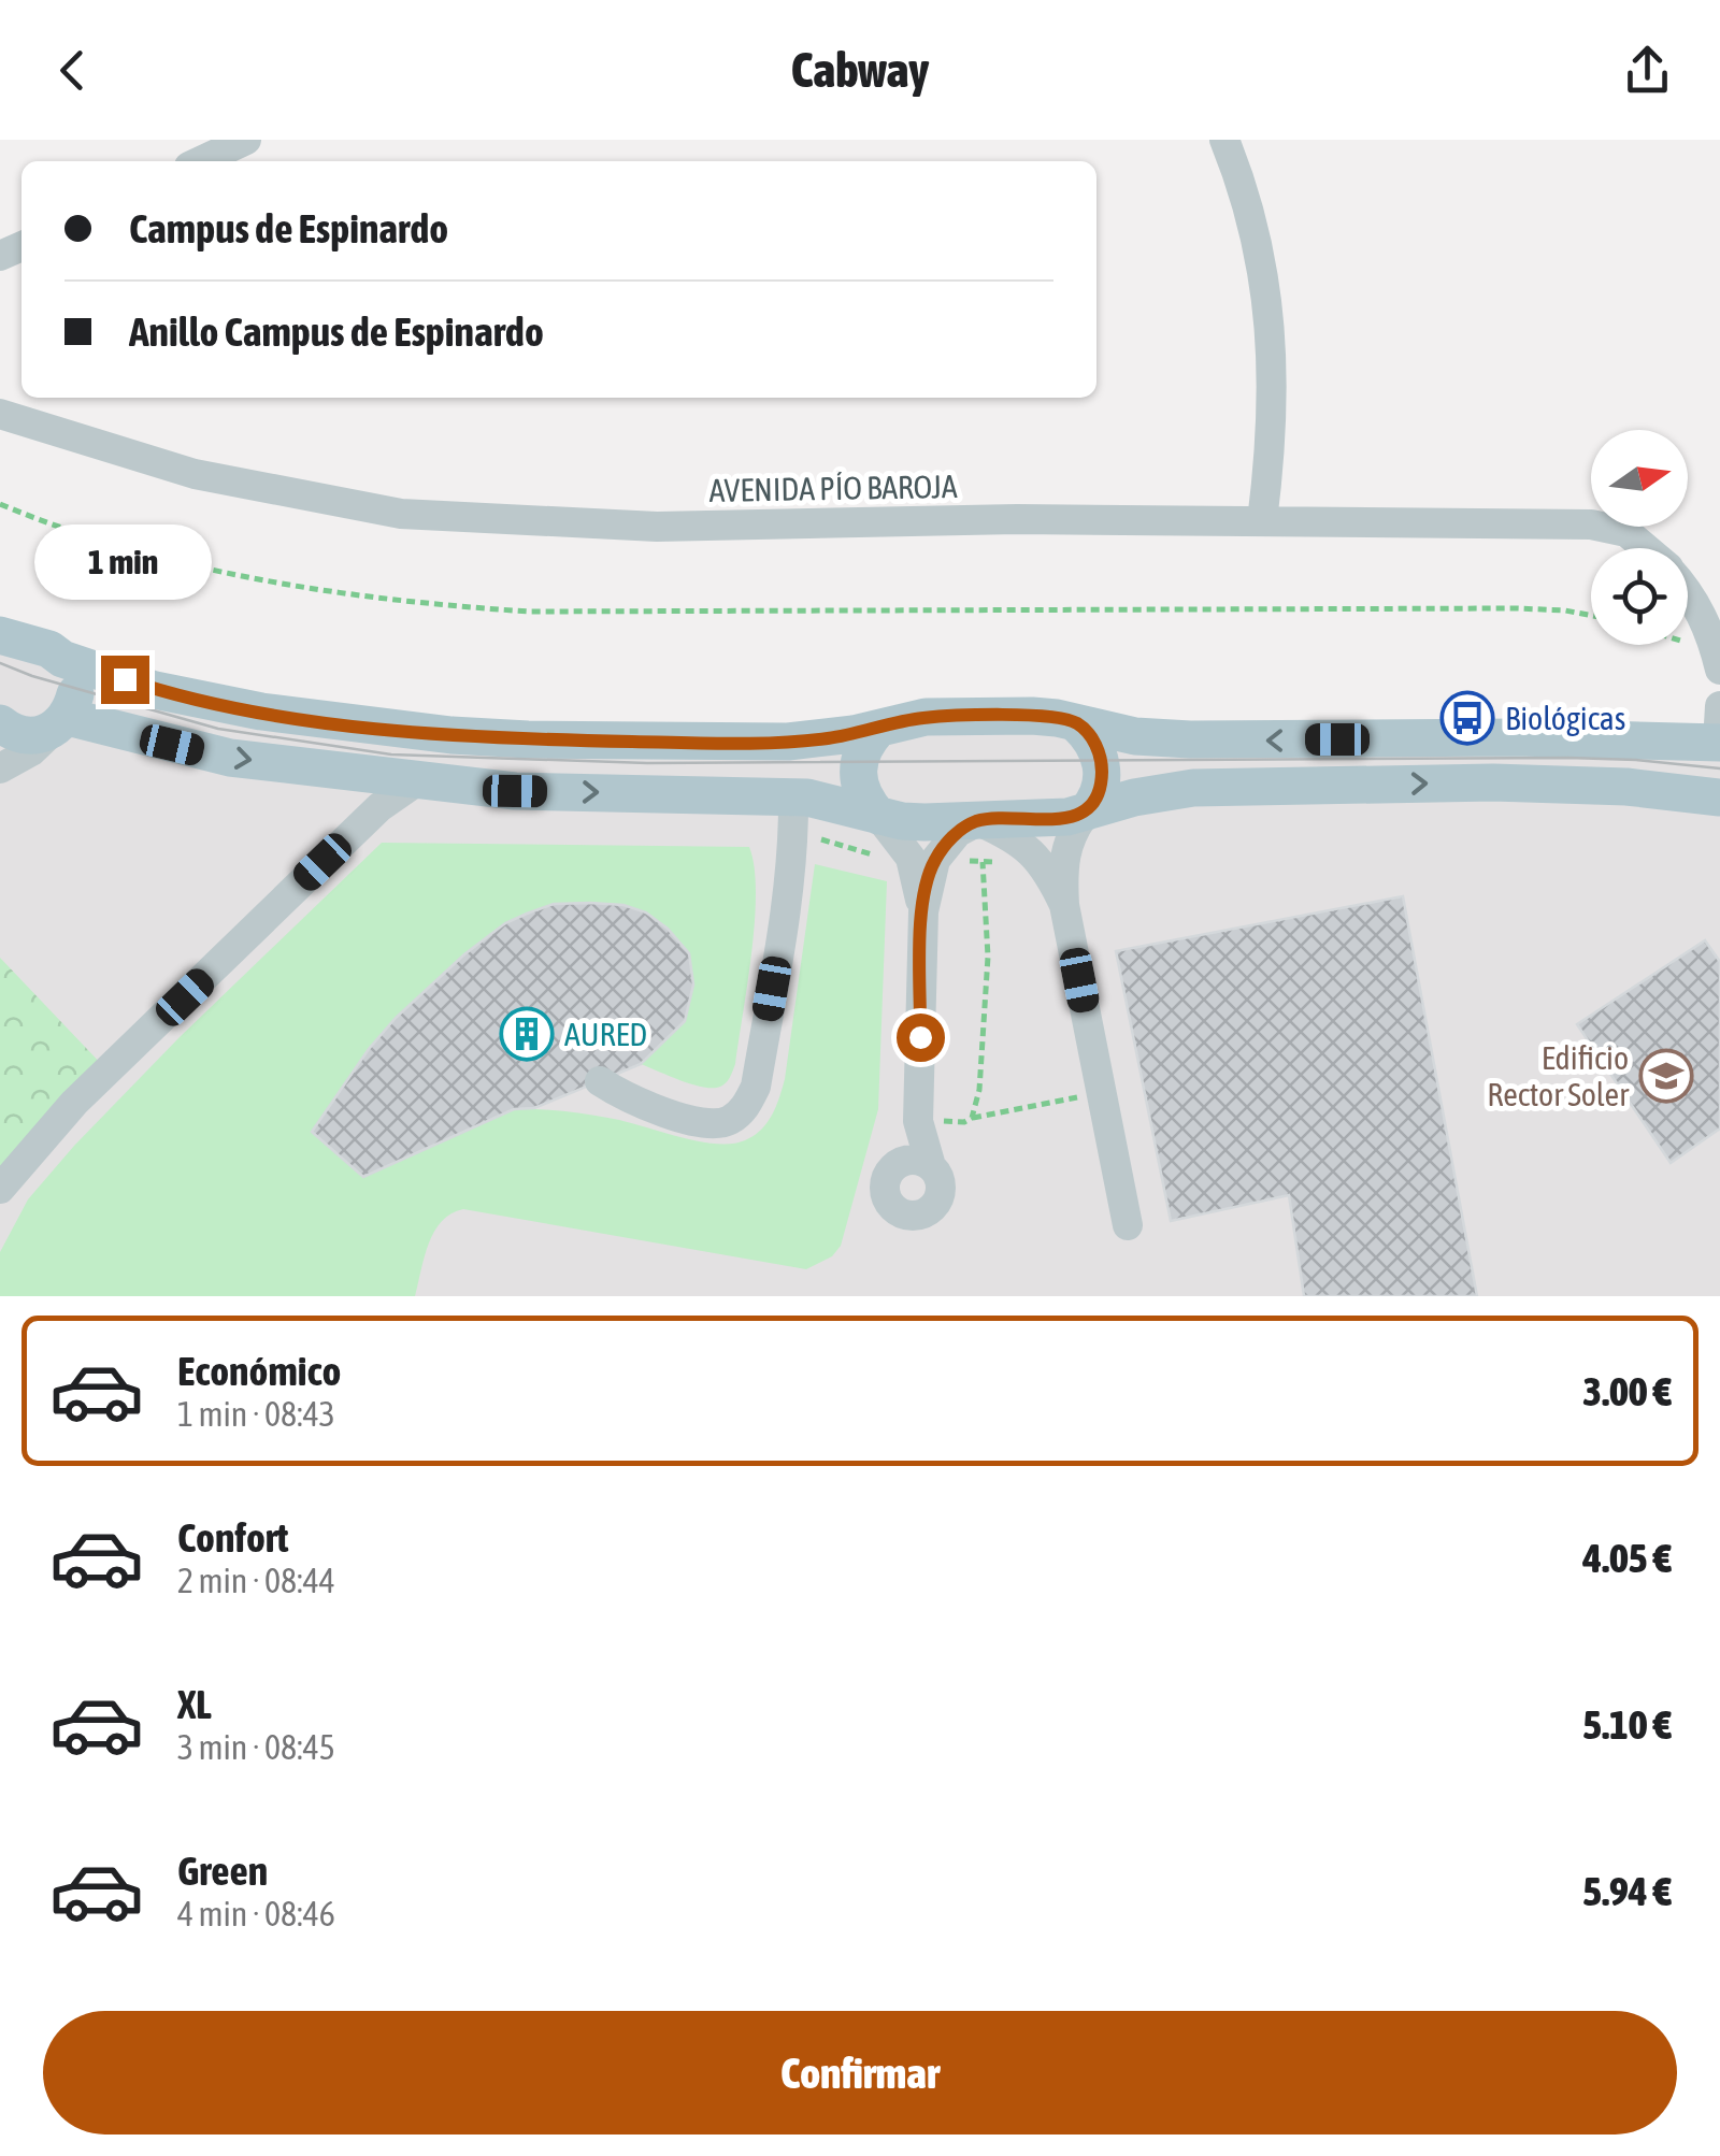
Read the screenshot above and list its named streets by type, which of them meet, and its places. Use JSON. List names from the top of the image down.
{
  "streets": {
    "street": ["AVENIDA PÍO BAROJA"]
  },
  "places": {
    "bus stop": ["Biológicas"],
    "building": ["AURED"],
    "school or university": ["Edificio Rector Soler"]
  },
  "north": "right",
  "page": {
    "header": "Cabway",
    "banner": ["Campus de Espinardo", "Anillo Campus de Espinardo"],
    "bubble": "1 min",
    "list": [
      {
        "name": "Económico",
        "note": "1 min · 08:43",
        "value": "3.00 €"
      },
      {
        "name": "Confort",
        "note": "2 min · 08:44",
        "value": "4.05 €"
      },
      {
        "name": "XL",
        "note": "3 min · 08:45",
        "value": "5.10 €"
      },
      {
        "name": "Green",
        "note": "4 min · 08:46",
        "value": "5.94 €"
      }
    ],
    "buttons": "Confirmar"
  }
}
